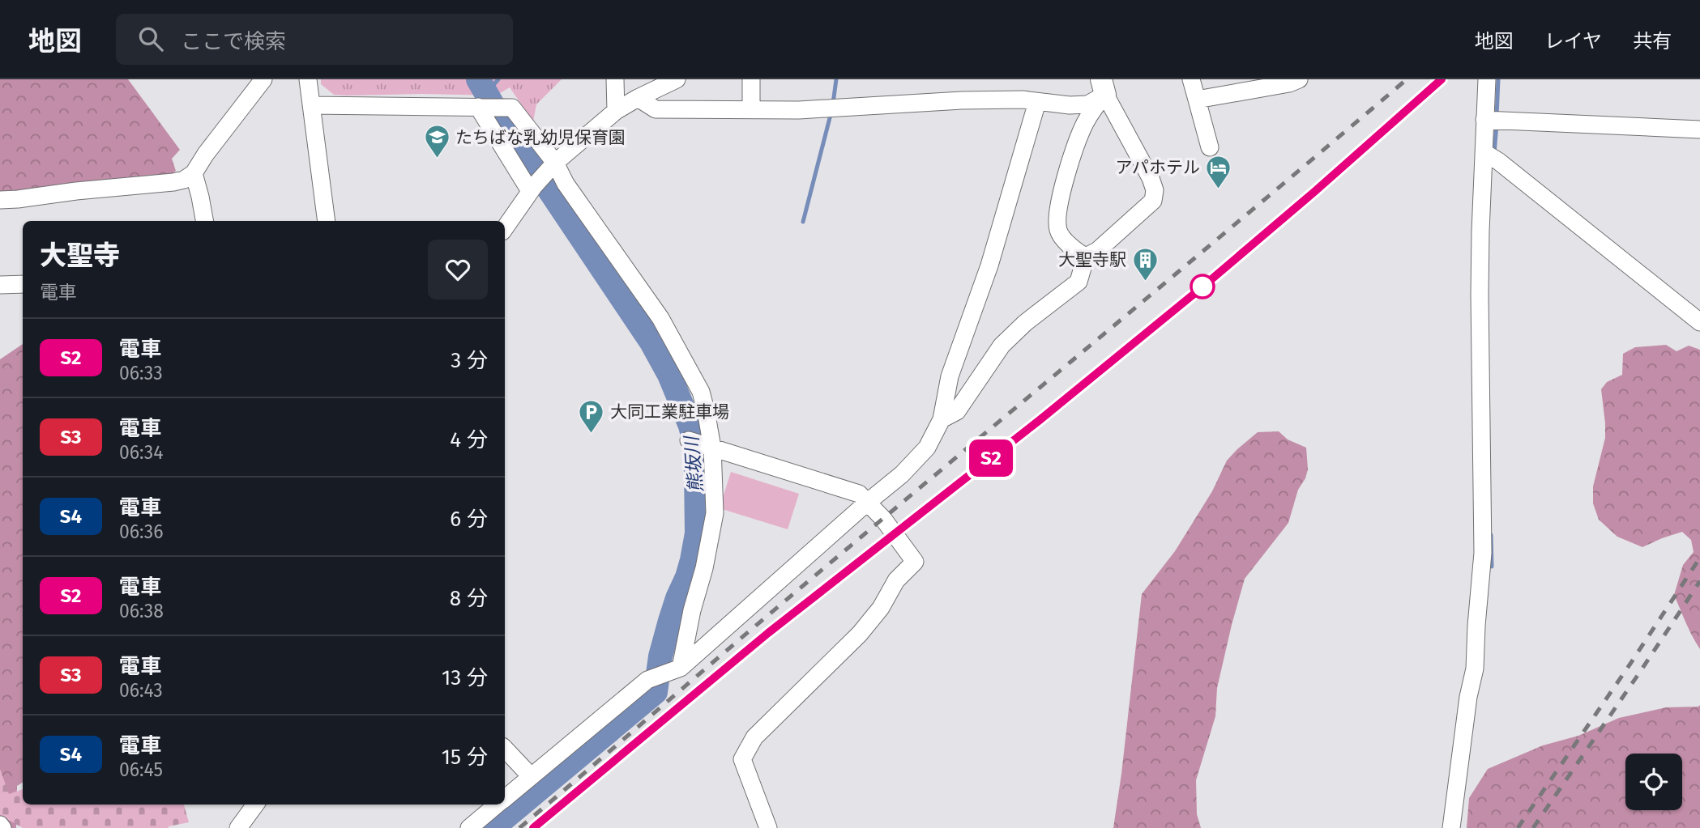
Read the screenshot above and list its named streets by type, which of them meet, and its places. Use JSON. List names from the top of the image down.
{
  "water": ["熊坂川"],
  "places": {
    "school or university": ["たちばな乳幼児保育園"],
    "hotel": ["アパホテル"],
    "building": ["大聖寺駅"],
    "parking": ["大同工業駐車場"]
  },
  "page": {
    "header": "地図",
    "search": "ここで検索",
    "nav": ["地図", "レイヤ", "共有"],
    "on_map": "S2",
    "heading": ["大聖寺", "電車"],
    "list": [
      {
        "mark": "S2",
        "name": "電車",
        "note": "06:33",
        "value": "3 分"
      },
      {
        "mark": "S3",
        "name": "電車",
        "note": "06:34",
        "value": "4 分"
      },
      {
        "mark": "S4",
        "name": "電車",
        "note": "06:36",
        "value": "6 分"
      },
      {
        "mark": "S2",
        "name": "電車",
        "note": "06:38",
        "value": "8 分"
      },
      {
        "mark": "S3",
        "name": "電車",
        "note": "06:43",
        "value": "13 分"
      },
      {
        "mark": "S4",
        "name": "電車",
        "note": "06:45",
        "value": "15 分"
      }
    ]
  }
}
